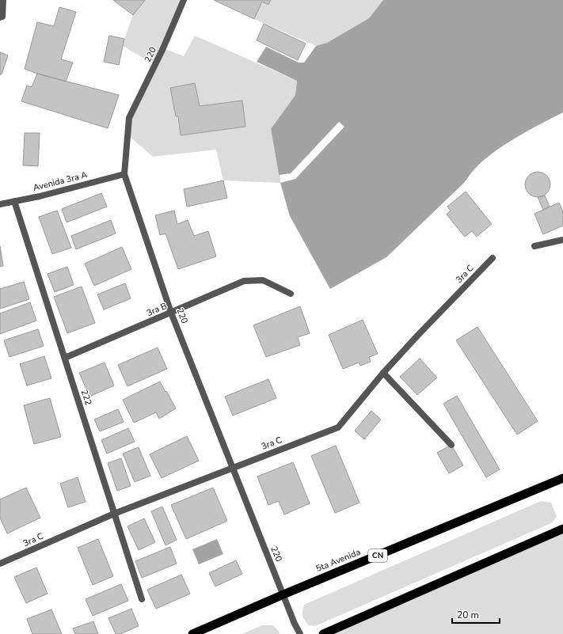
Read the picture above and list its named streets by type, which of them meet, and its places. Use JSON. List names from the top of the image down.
{
  "streets": {
    "highway": ["CN", "5ta Avenida"],
    "street": [
      "220",
      "Avenida 3ra A",
      "3ra C",
      "3ra B",
      "222"
    ]
  },
  "crossings": [
    ["220", "Avenida 3ra A"],
    ["220", "3ra C"],
    ["220", "3ra B"],
    ["220", "5ta Avenida"],
    ["Avenida 3ra A", "222"],
    ["3ra C", "222"],
    ["3ra B", "222"]
  ],
  "scale_bar": "20 m"
}
